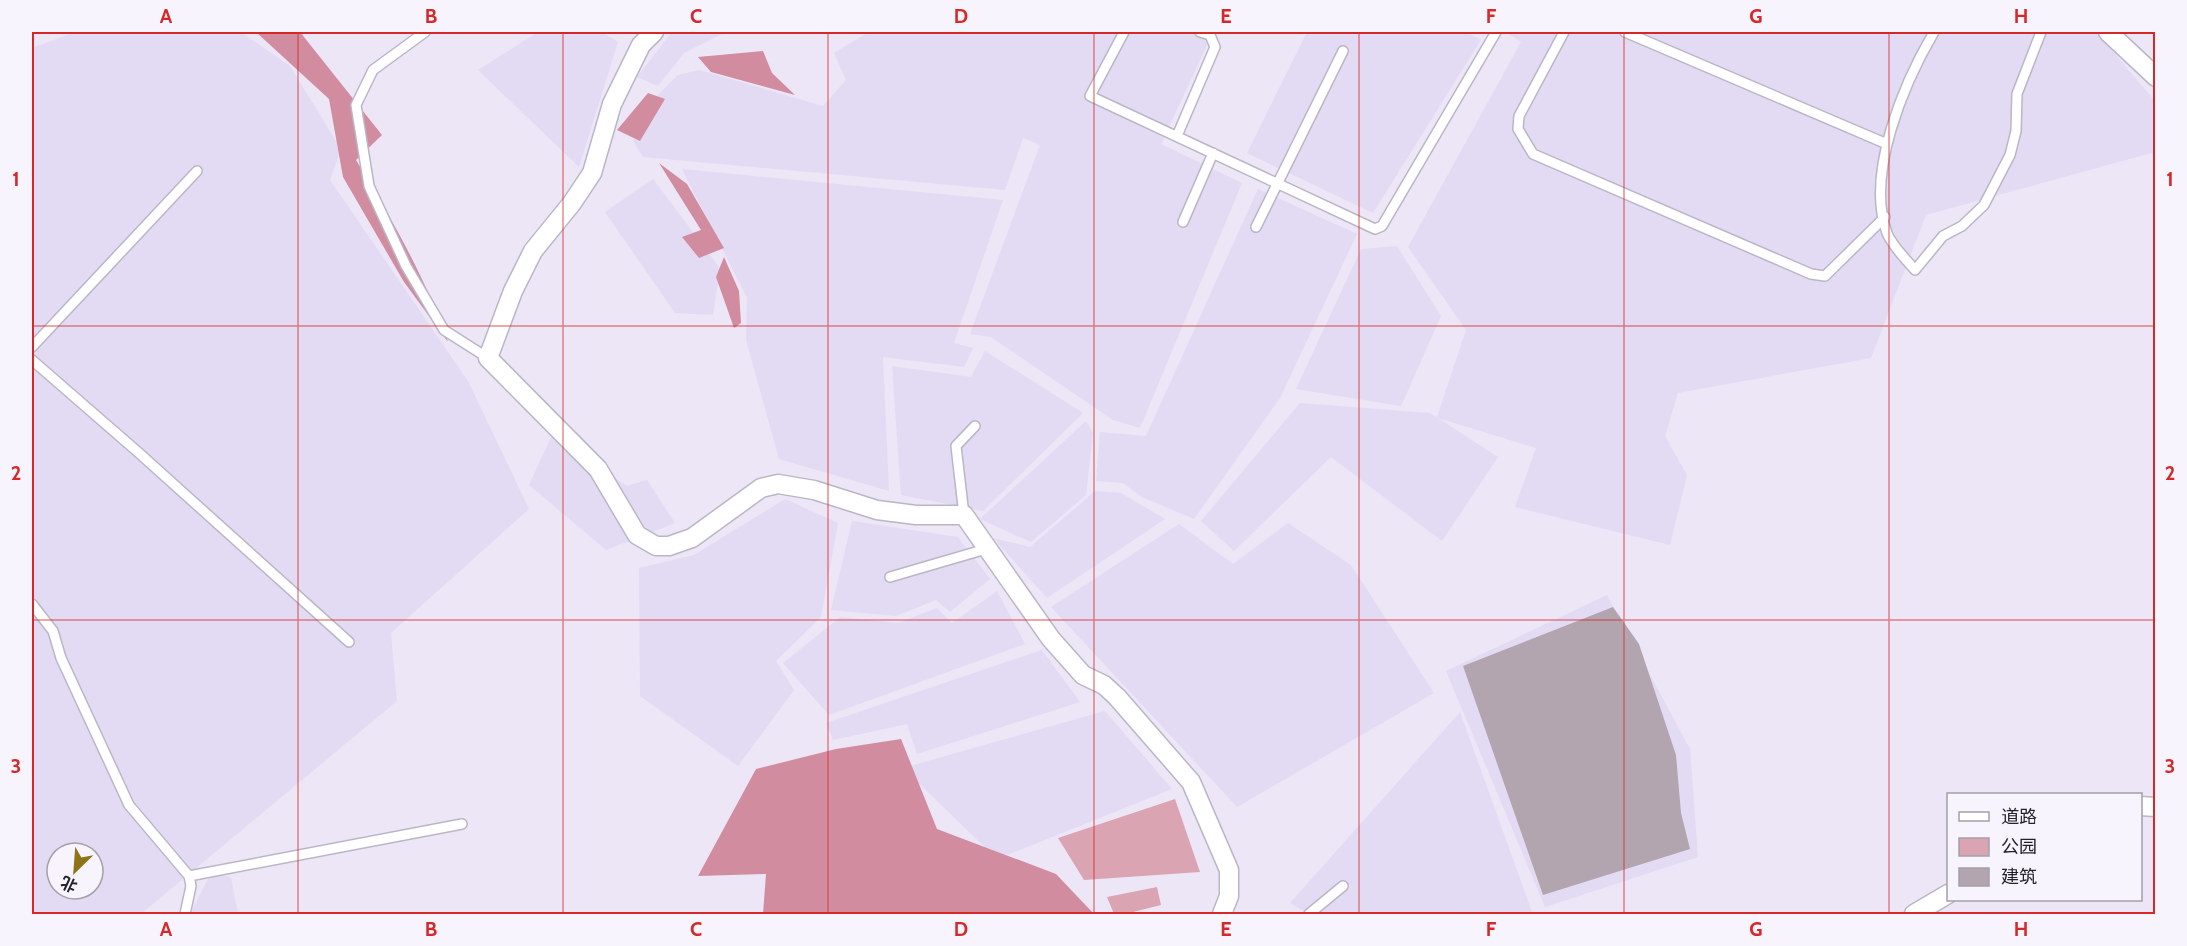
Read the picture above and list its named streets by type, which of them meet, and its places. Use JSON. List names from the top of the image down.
{
  "legend": ["道路", "公园", "建筑"],
  "north": "bottom left",
  "grid": {
    "columns": [
      "A",
      "B",
      "C",
      "D",
      "E",
      "F",
      "G",
      "H"
    ],
    "rows": ["1", "2", "3"]
  }
}
